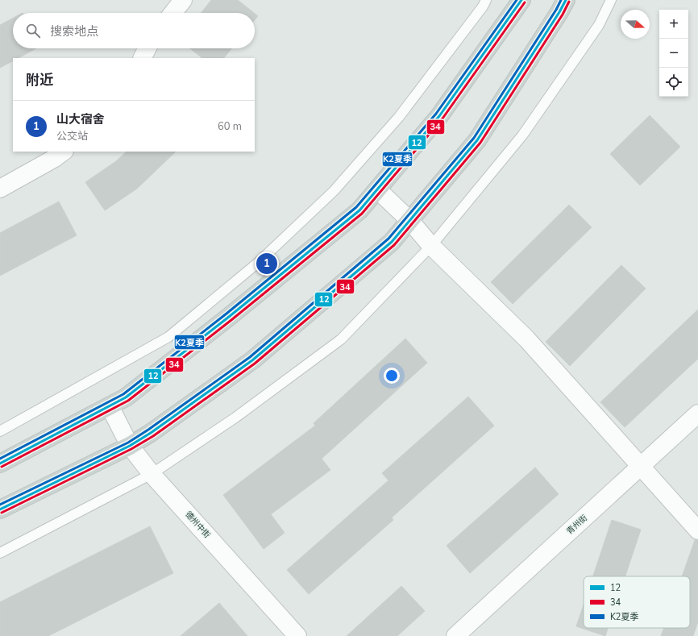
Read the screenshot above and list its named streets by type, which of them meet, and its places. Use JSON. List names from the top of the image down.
{
  "streets": {
    "street": ["德州中街", "青州街"]
  },
  "lines": ["transit line 12", "transit line K2夏季", "transit line 34"],
  "legend": ["12", "34", "K2夏季"],
  "north": "right",
  "page": {
    "map_buttons": ["+", "−"],
    "search": "搜索地点",
    "heading": "附近",
    "list": [
      {
        "mark": "1",
        "name": "山大宿舍",
        "note": "公交站",
        "value": "60 m"
      }
    ],
    "pins": "1"
  }
}
